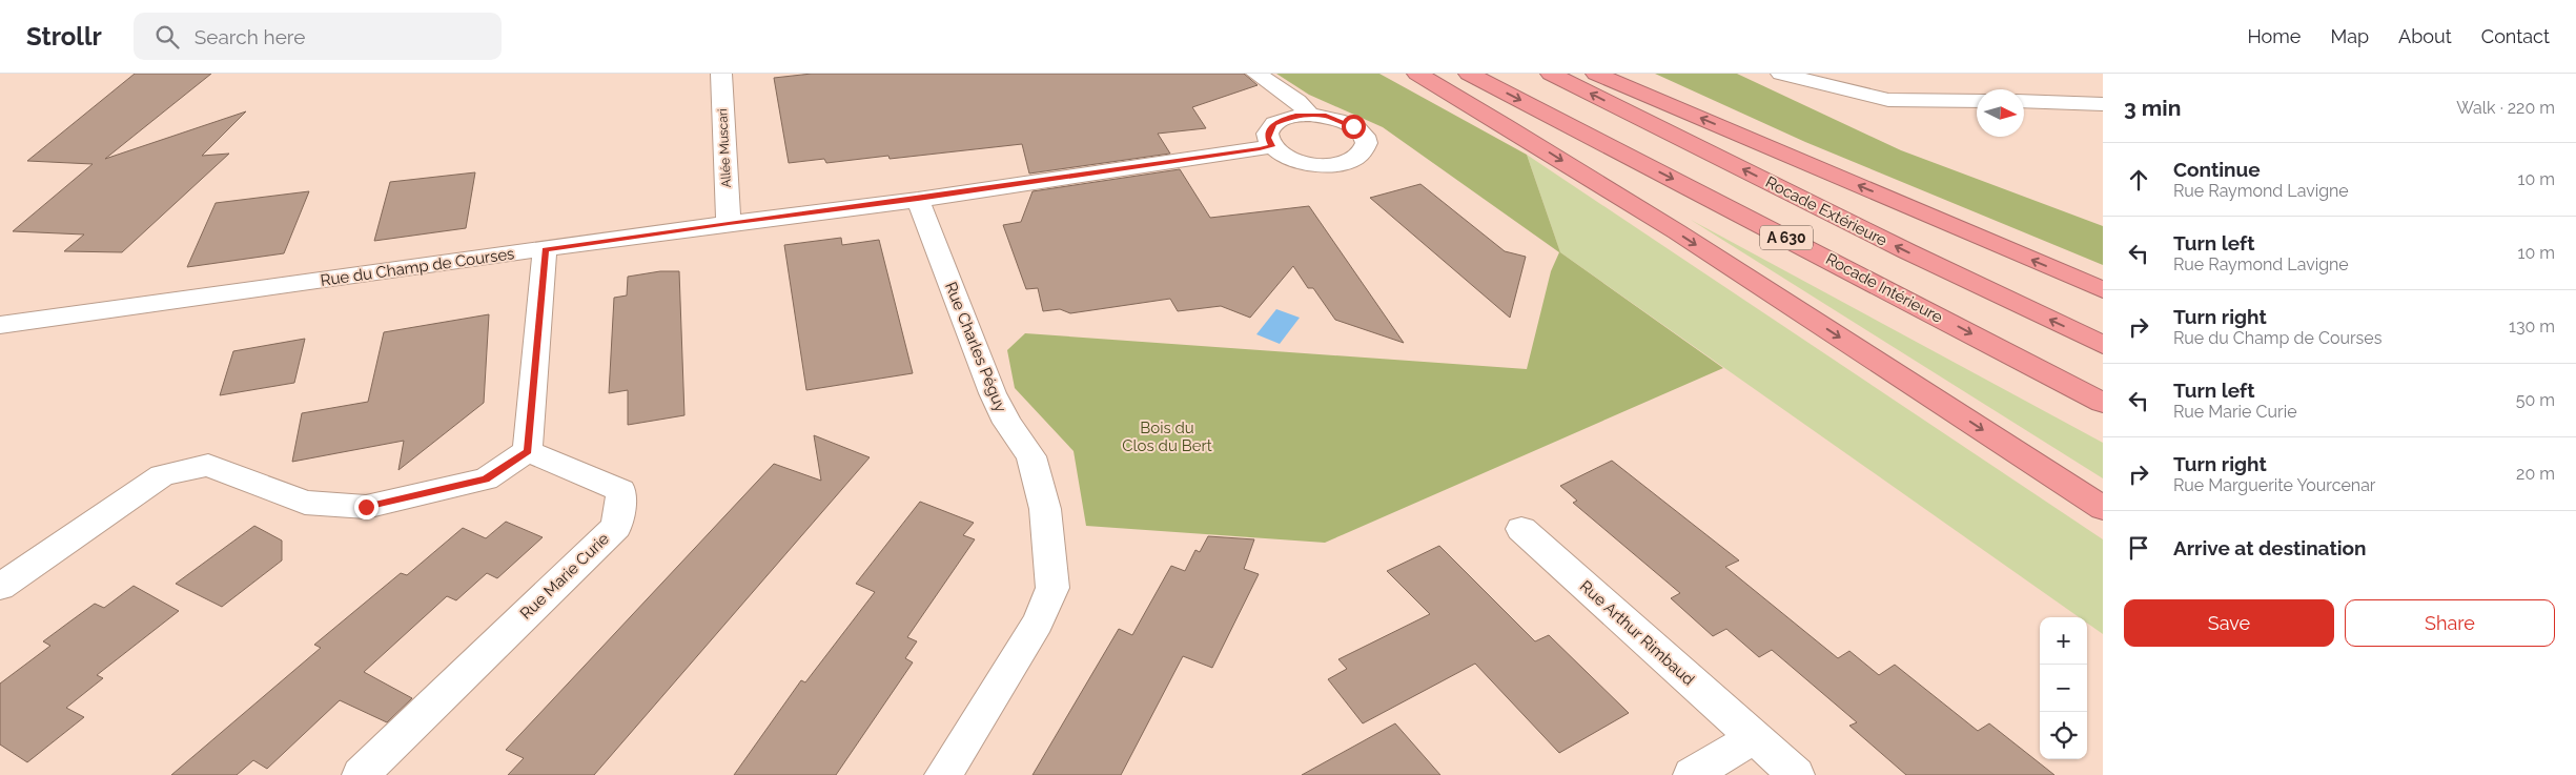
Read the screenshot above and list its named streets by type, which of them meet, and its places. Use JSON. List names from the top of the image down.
{
  "streets": {
    "highway": ["Rocade Extérieure", "A 630", "Rocade Intérieure"],
    "street": [
      "Allée Muscari",
      "Rue du Champ de Courses",
      "Rue Charles Péguy",
      "Rue Marie Curie",
      "Rue Arthur Rimbaud"
    ]
  },
  "crossings": [
    ["Allée Muscari", "Rue du Champ de Courses"],
    ["Rue du Champ de Courses", "Rue Charles Péguy"]
  ],
  "parks": ["Bois du Clos du Bert"],
  "north": "right",
  "page": {
    "header": "Strollr",
    "search": "Search here",
    "nav": [
      "Home",
      "Map",
      "About",
      "Contact"
    ],
    "heading": ["3 min", "Walk · 220 m"],
    "list": [
      ["Continue", "Rue Raymond Lavigne", "10 m"],
      ["Turn left", "Rue Raymond Lavigne", "10 m"],
      ["Turn right", "Rue du Champ de Courses", "130 m"],
      ["Turn left", "Rue Marie Curie", "50 m"],
      ["Turn right", "Rue Marguerite Yourcenar", "20 m"],
      "Arrive at destination"
    ],
    "buttons": ["Save", "Share"],
    "map_buttons": ["+", "−"]
  }
}
